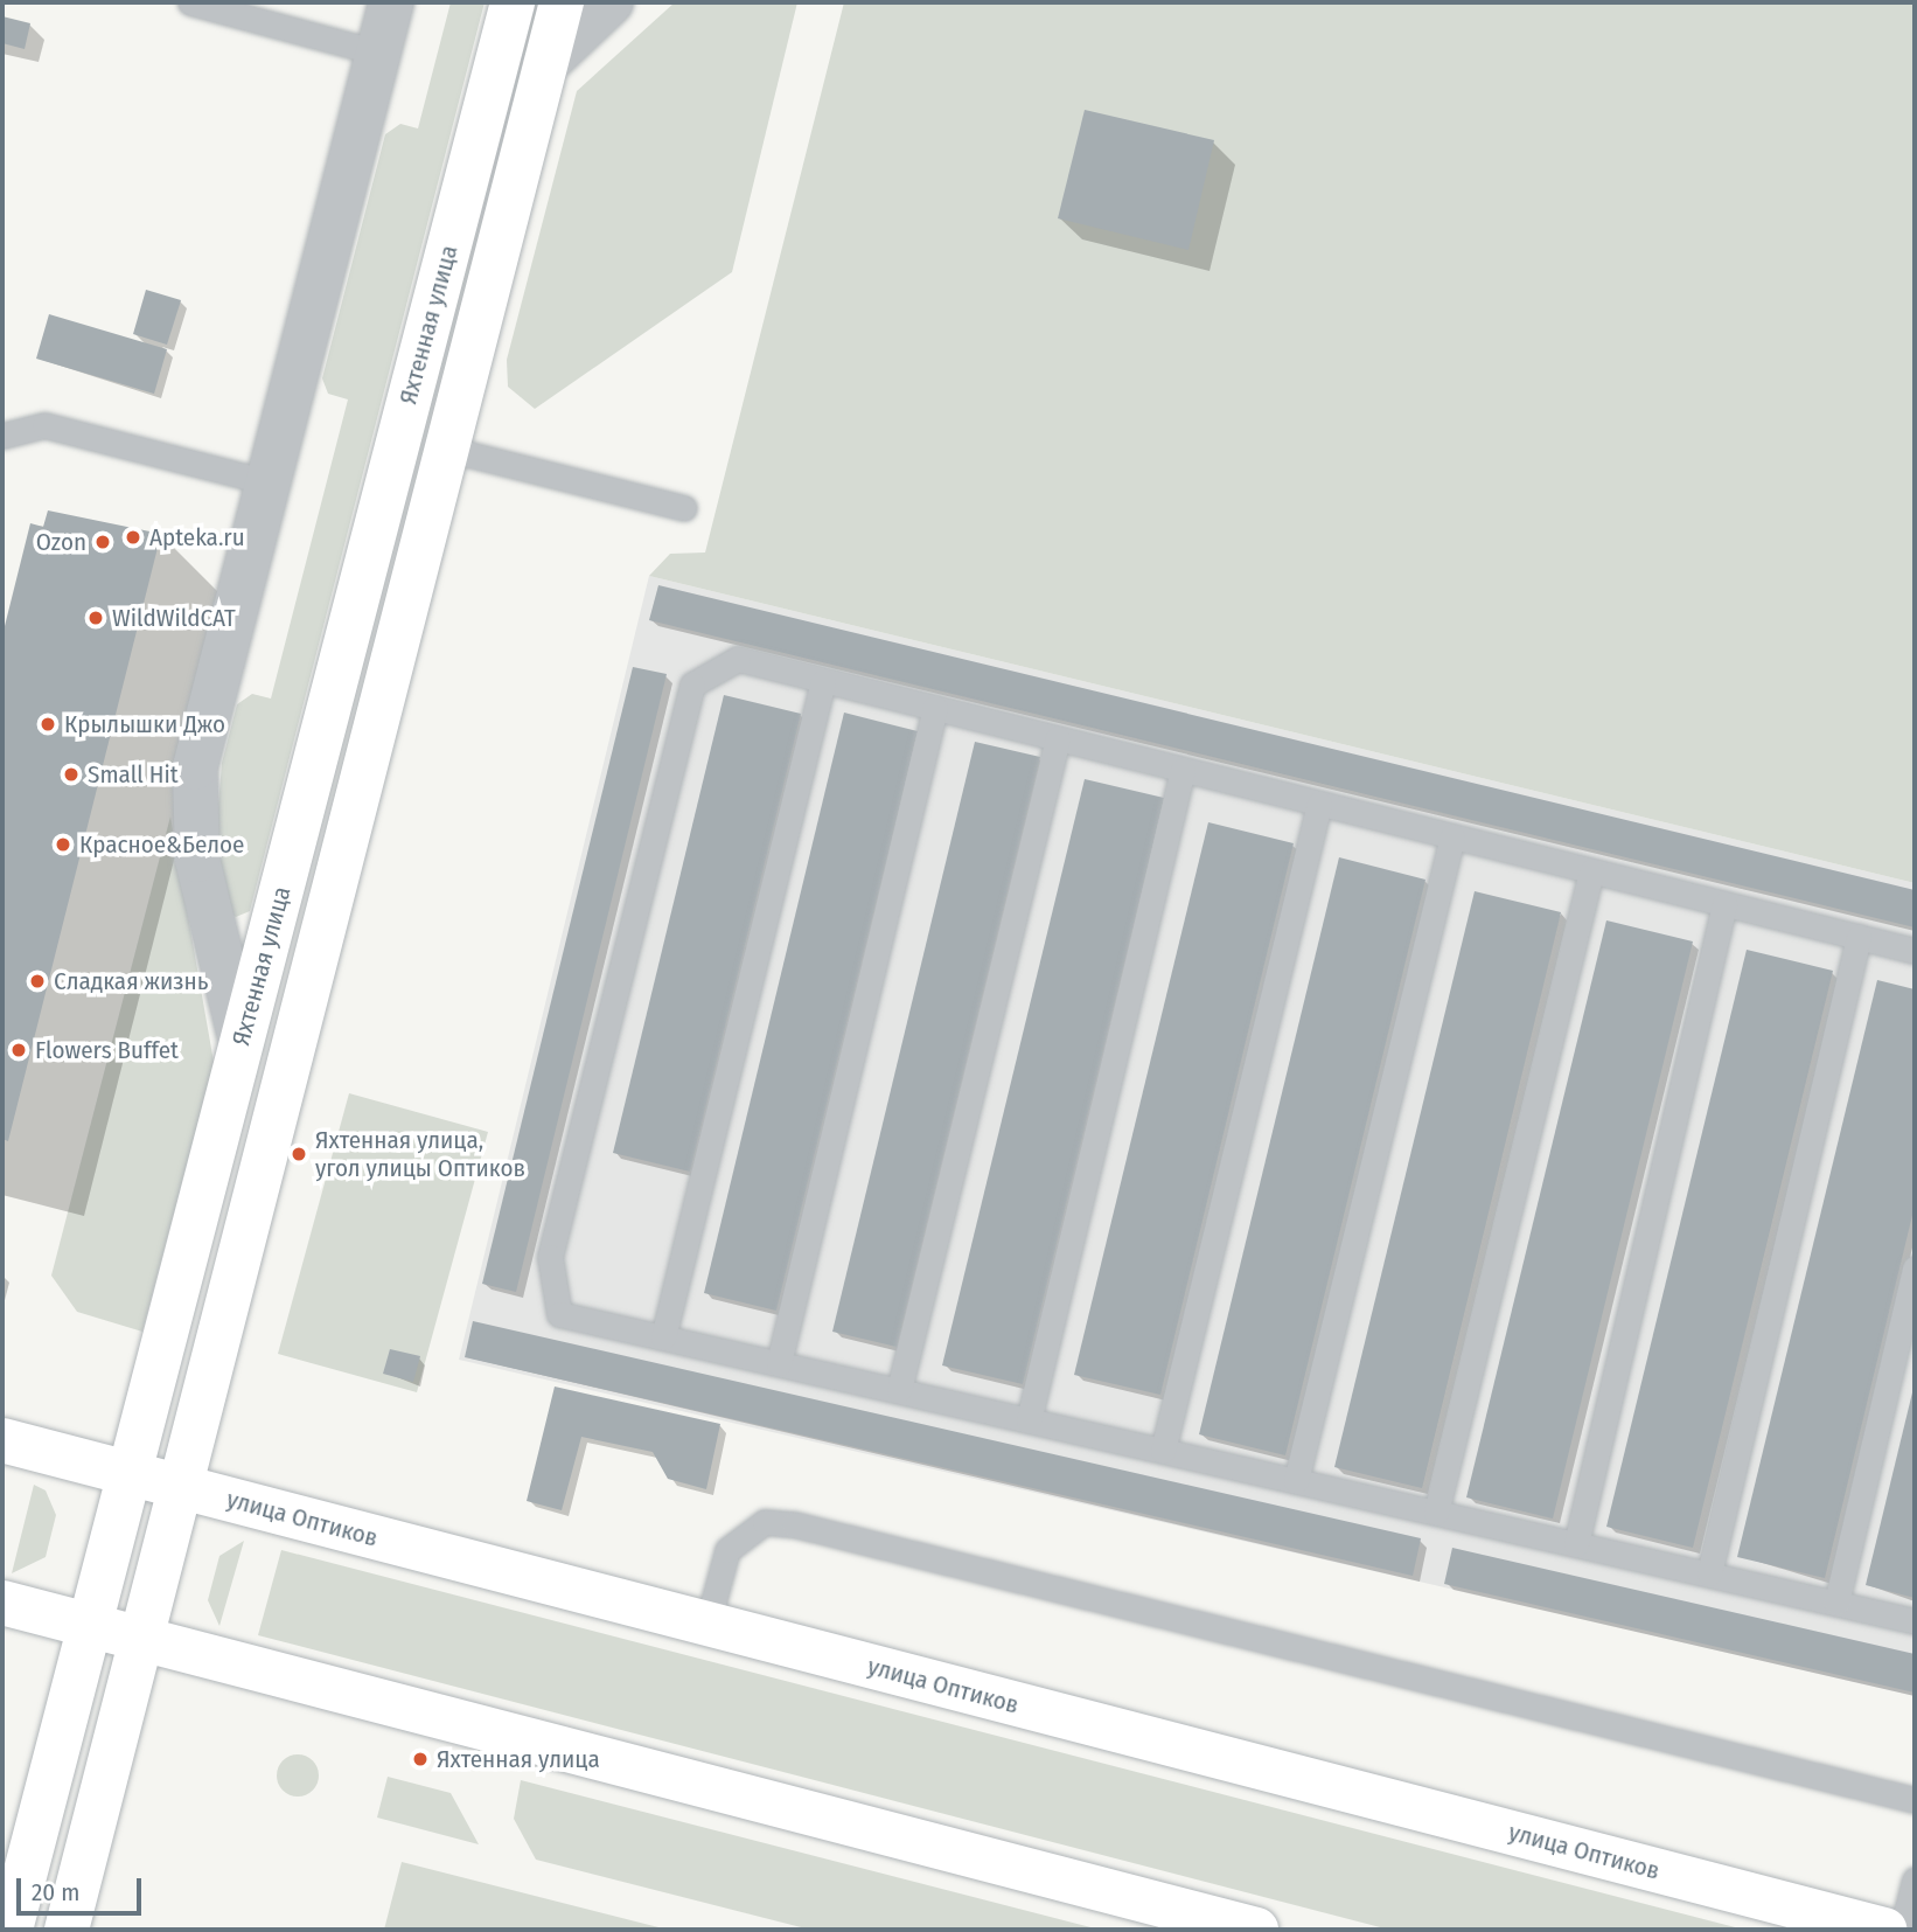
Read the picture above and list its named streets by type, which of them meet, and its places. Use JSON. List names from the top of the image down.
{
  "streets": {
    "street": ["Яхтенная улица", "улица Оптиков"]
  },
  "crossings": [
    ["Яхтенная улица", "улица Оптиков"]
  ],
  "places": [
    "Apteka.ru",
    "Ozon",
    "WildWildCAT",
    "Крылышки Джо",
    "Small Hit",
    "Красное&Белое",
    "Сладкая жизнь",
    "Flowers Buffet",
    "Яхтенная улица, угол улицы Оптиков",
    "Яхтенная улица"
  ],
  "scale_bar": "20 m"
}
